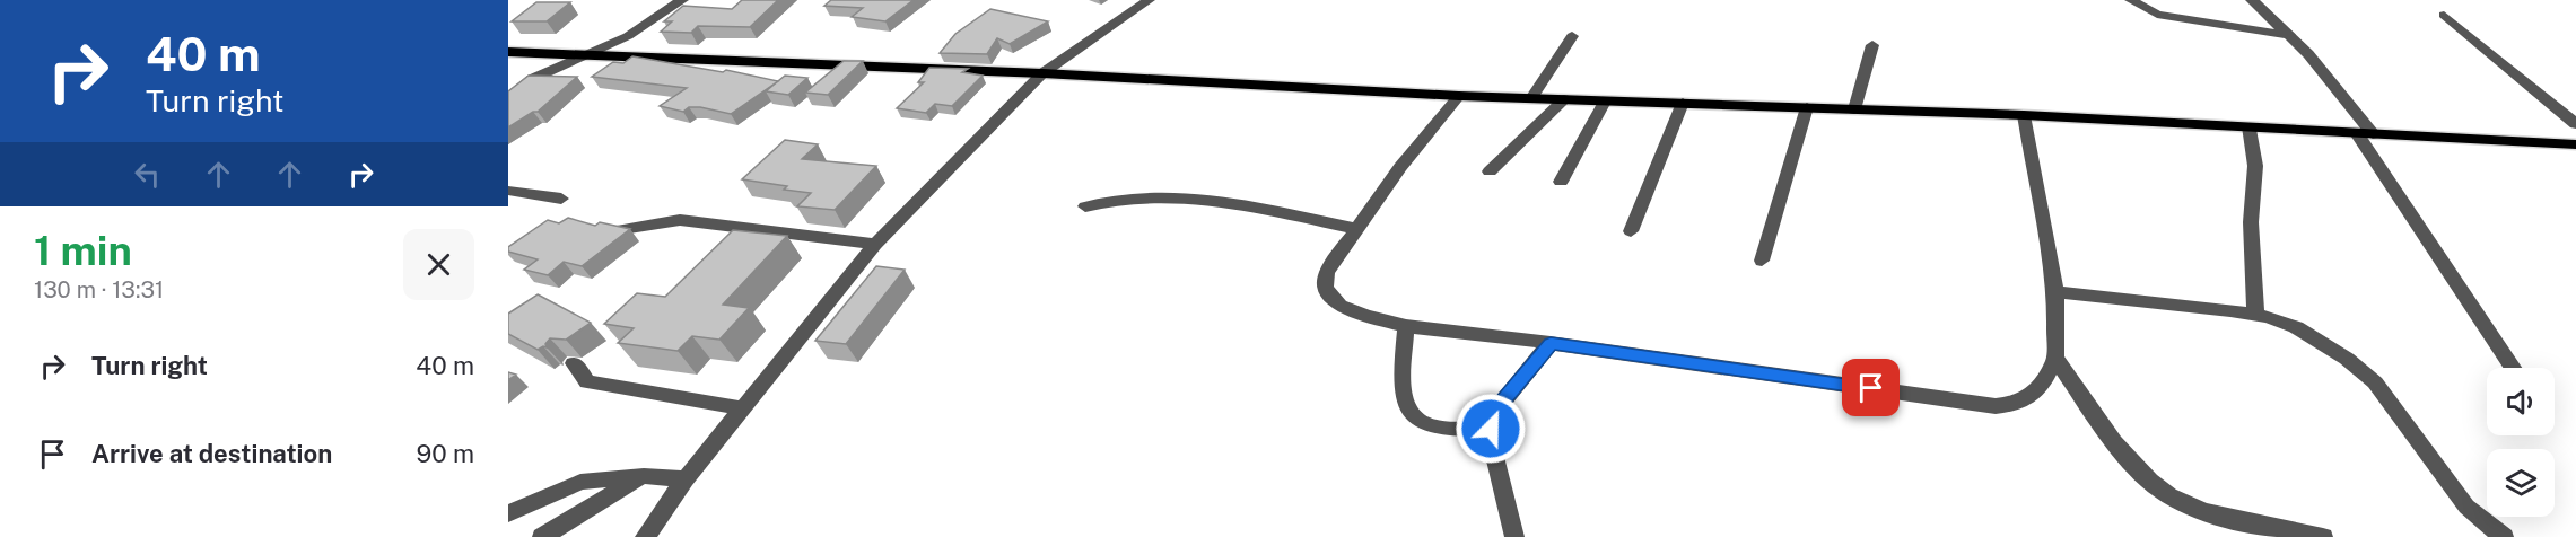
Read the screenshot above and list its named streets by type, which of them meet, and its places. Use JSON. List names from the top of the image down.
{
  "page": {
    "turn": ["40 m", "Turn right"],
    "heading": ["1 min", "130 m · 13:31"],
    "list": [
      {
        "name": "Turn right",
        "value": "40 m"
      },
      {
        "name": "Arrive at destination",
        "value": "90 m"
      }
    ]
  }
}
